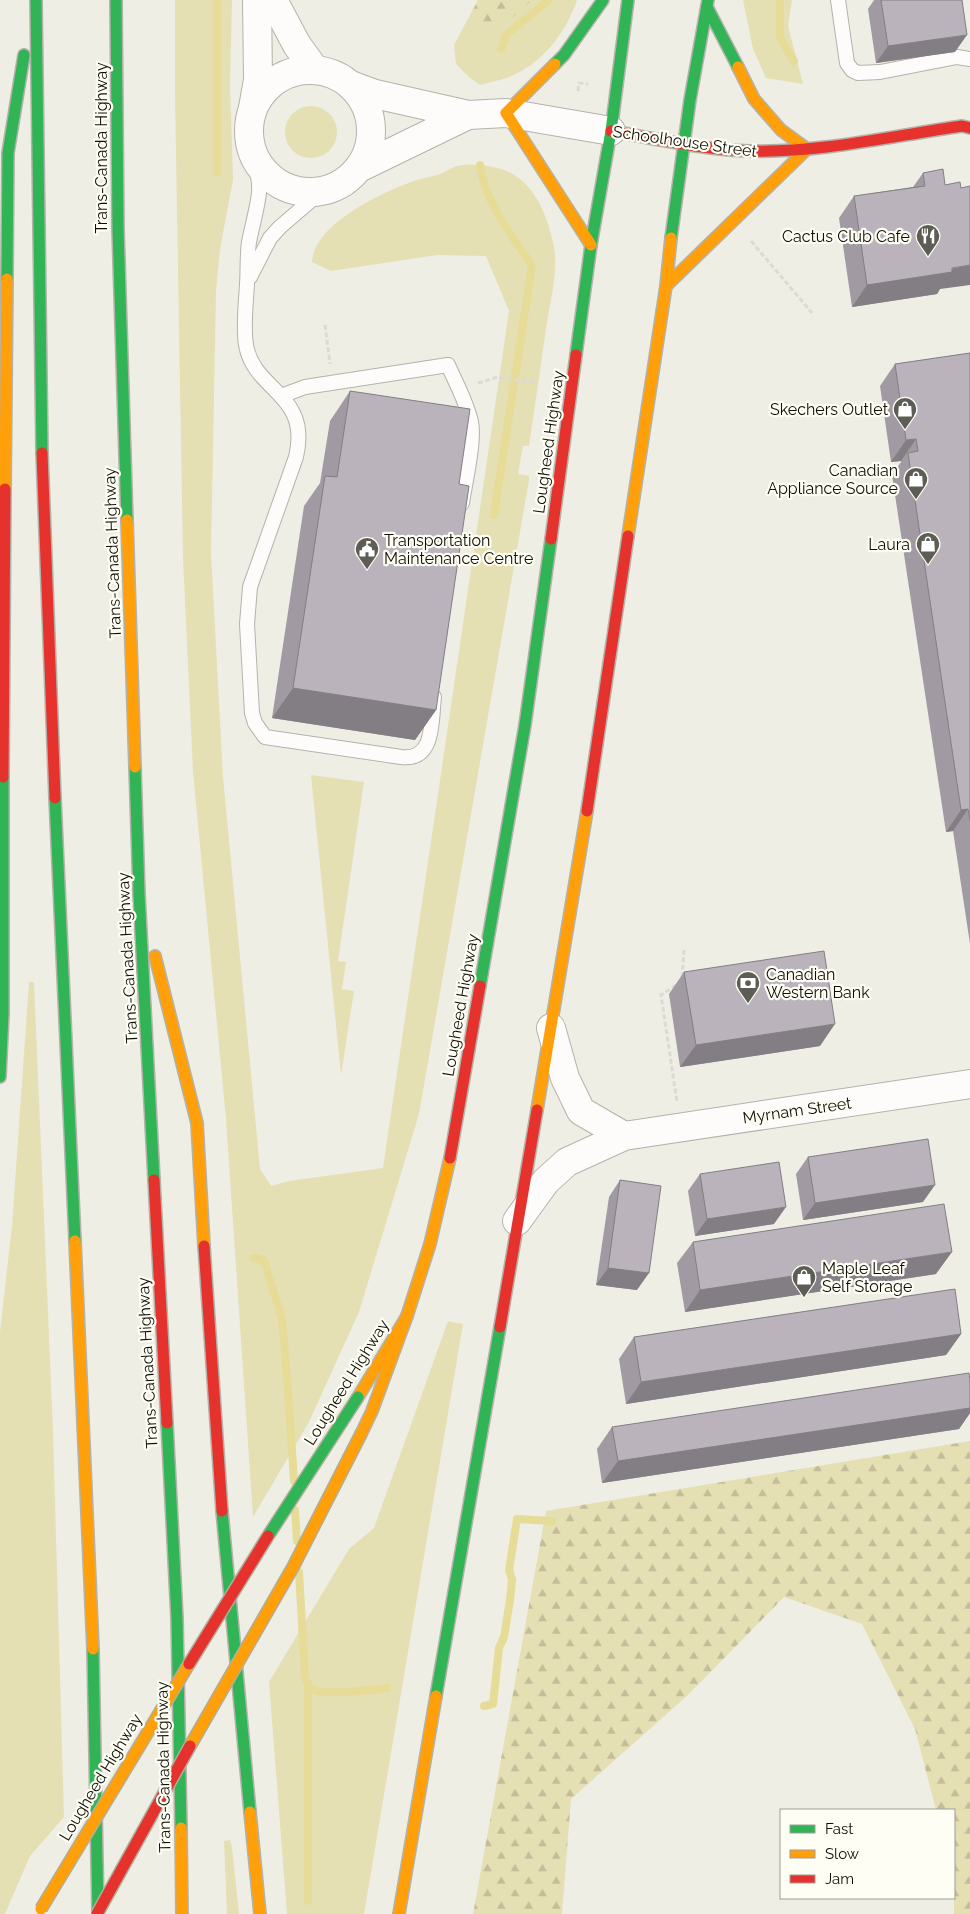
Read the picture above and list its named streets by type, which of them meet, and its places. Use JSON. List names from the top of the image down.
{
  "streets": {
    "main road": ["Schoolhouse Street", "Trans-Canada Highway", "Lougheed Highway"],
    "street": ["Myrnam Street"]
  },
  "crossings": [
    ["Schoolhouse Street", "Lougheed Highway"]
  ],
  "places": {
    "restaurant": ["Cactus Club Cafe"],
    "shop": [
      "Skechers Outlet",
      "Canadian Appliance Source",
      "Laura",
      "Maple Leaf Self Storage"
    ],
    "public building": ["Transportation Maintenance Centre"],
    "bank": ["Canadian Western Bank"]
  },
  "legend": ["Fast", "Slow", "Jam"]
}
